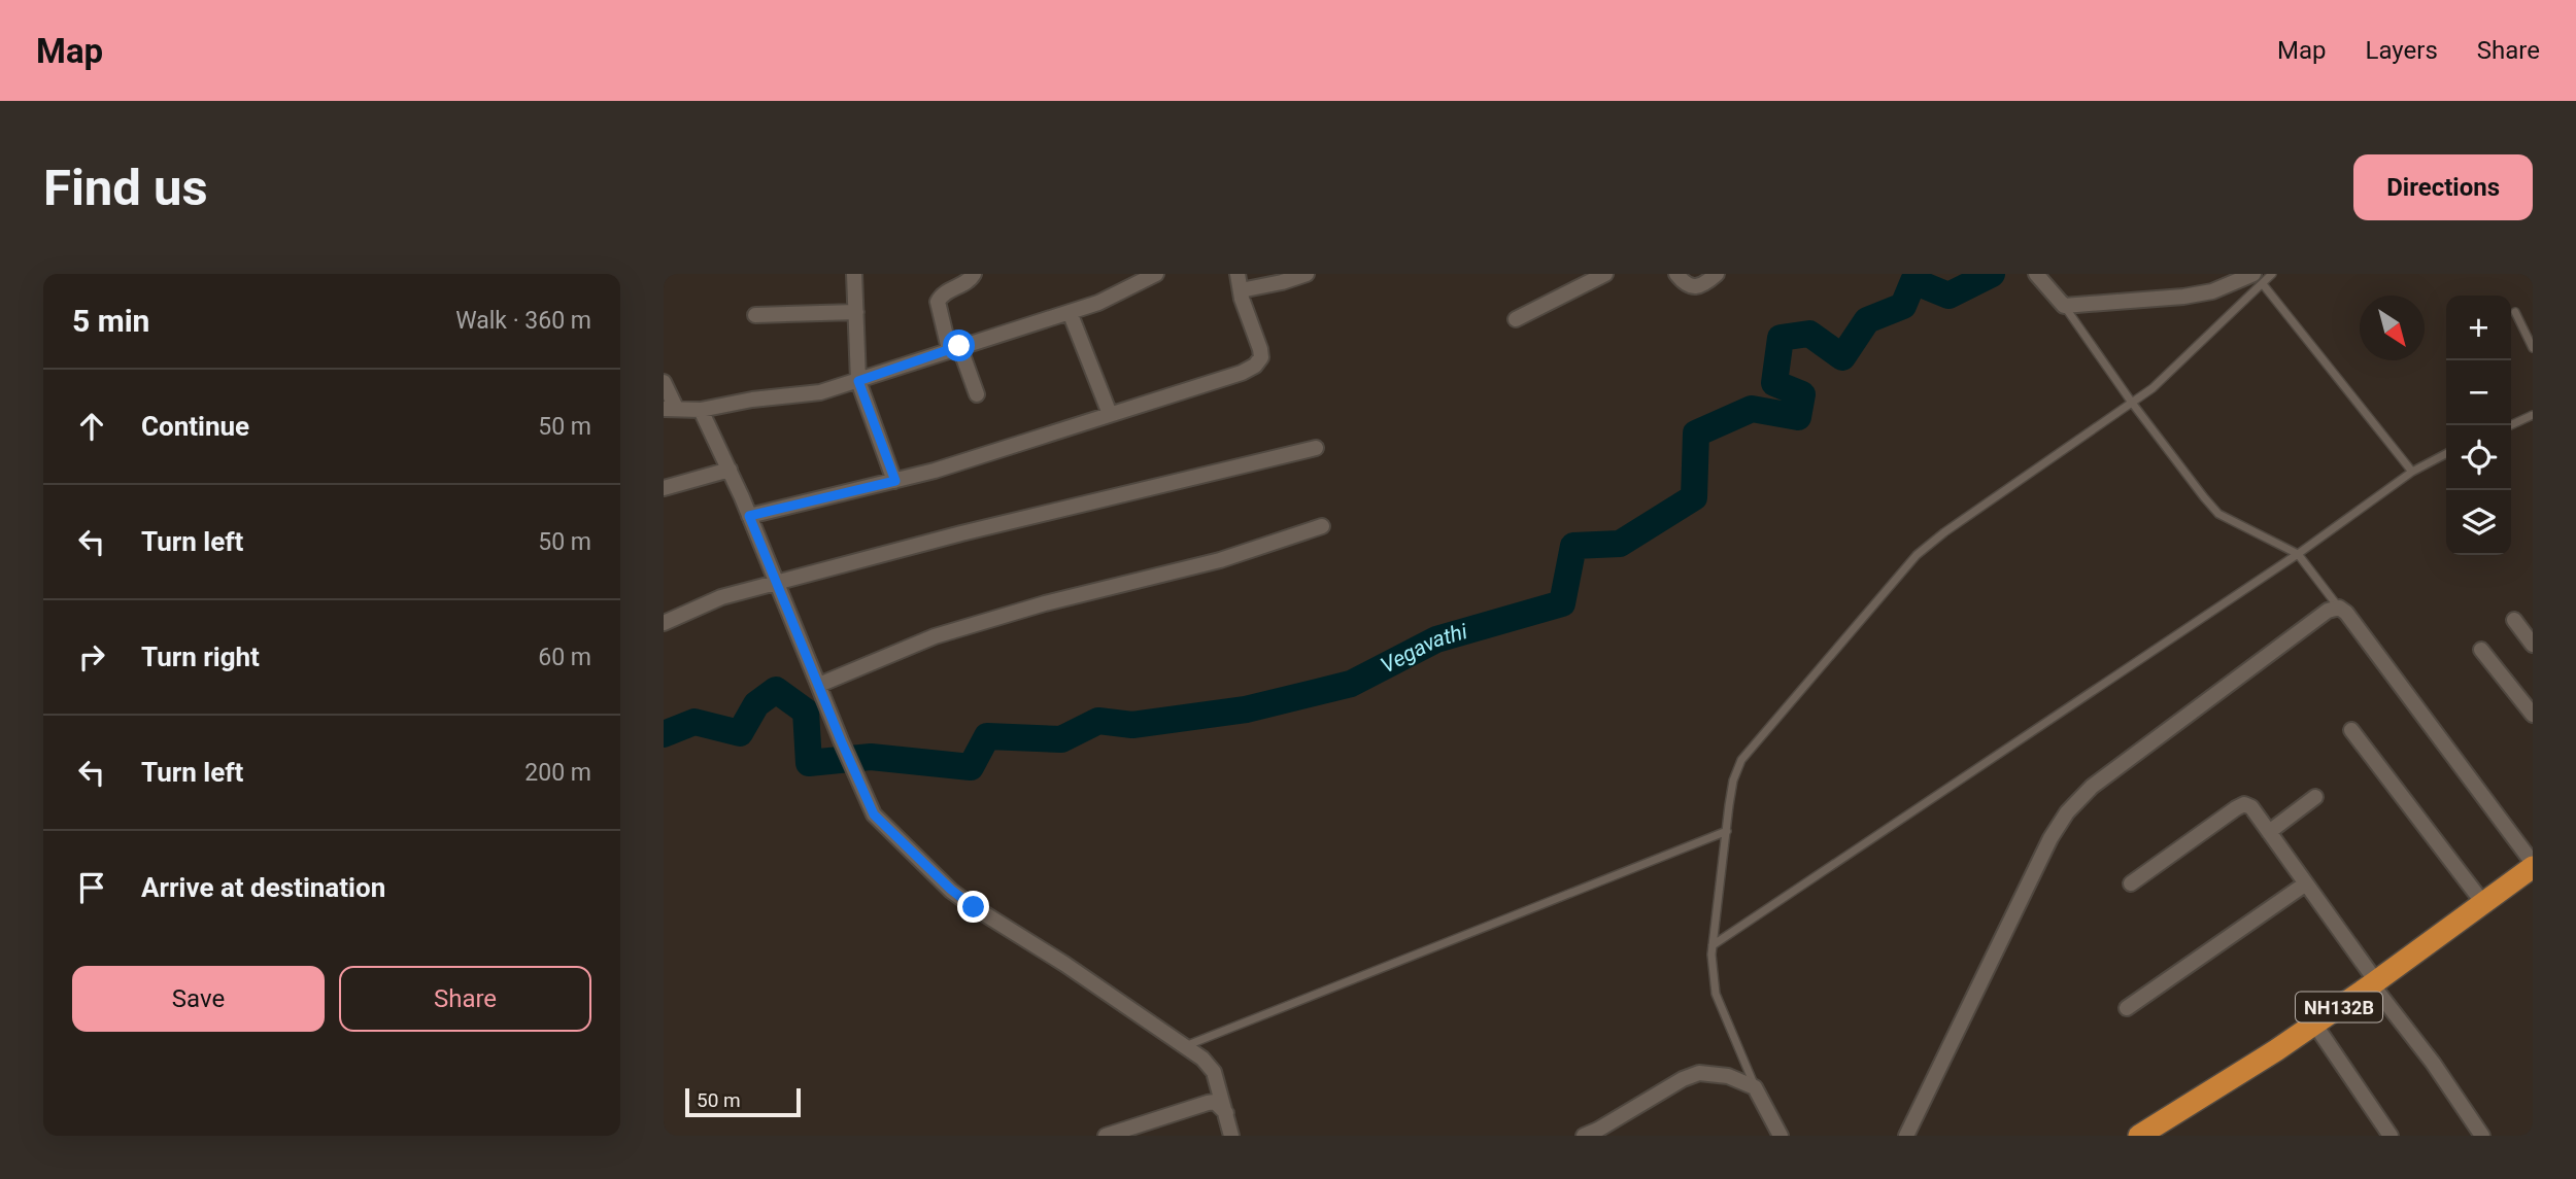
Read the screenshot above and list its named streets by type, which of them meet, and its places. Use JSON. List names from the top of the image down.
{
  "streets": {
    "highway": ["NH132B"]
  },
  "water": ["Vegavathi"],
  "scale_bar": "50 m",
  "north": "bottom right",
  "page": {
    "header": "Map",
    "nav": ["Map", "Layers", "Share"],
    "buttons": [
      "Directions",
      ["Save", "Share"]
    ],
    "title": "Find us",
    "heading": ["5 min", "Walk · 360 m"],
    "map_buttons": ["+", "−"],
    "list": [
      ["Continue", "50 m"],
      ["Turn left", "50 m"],
      ["Turn right", "60 m"],
      ["Turn left", "200 m"],
      "Arrive at destination"
    ],
    "scale": "50 m"
  }
}
